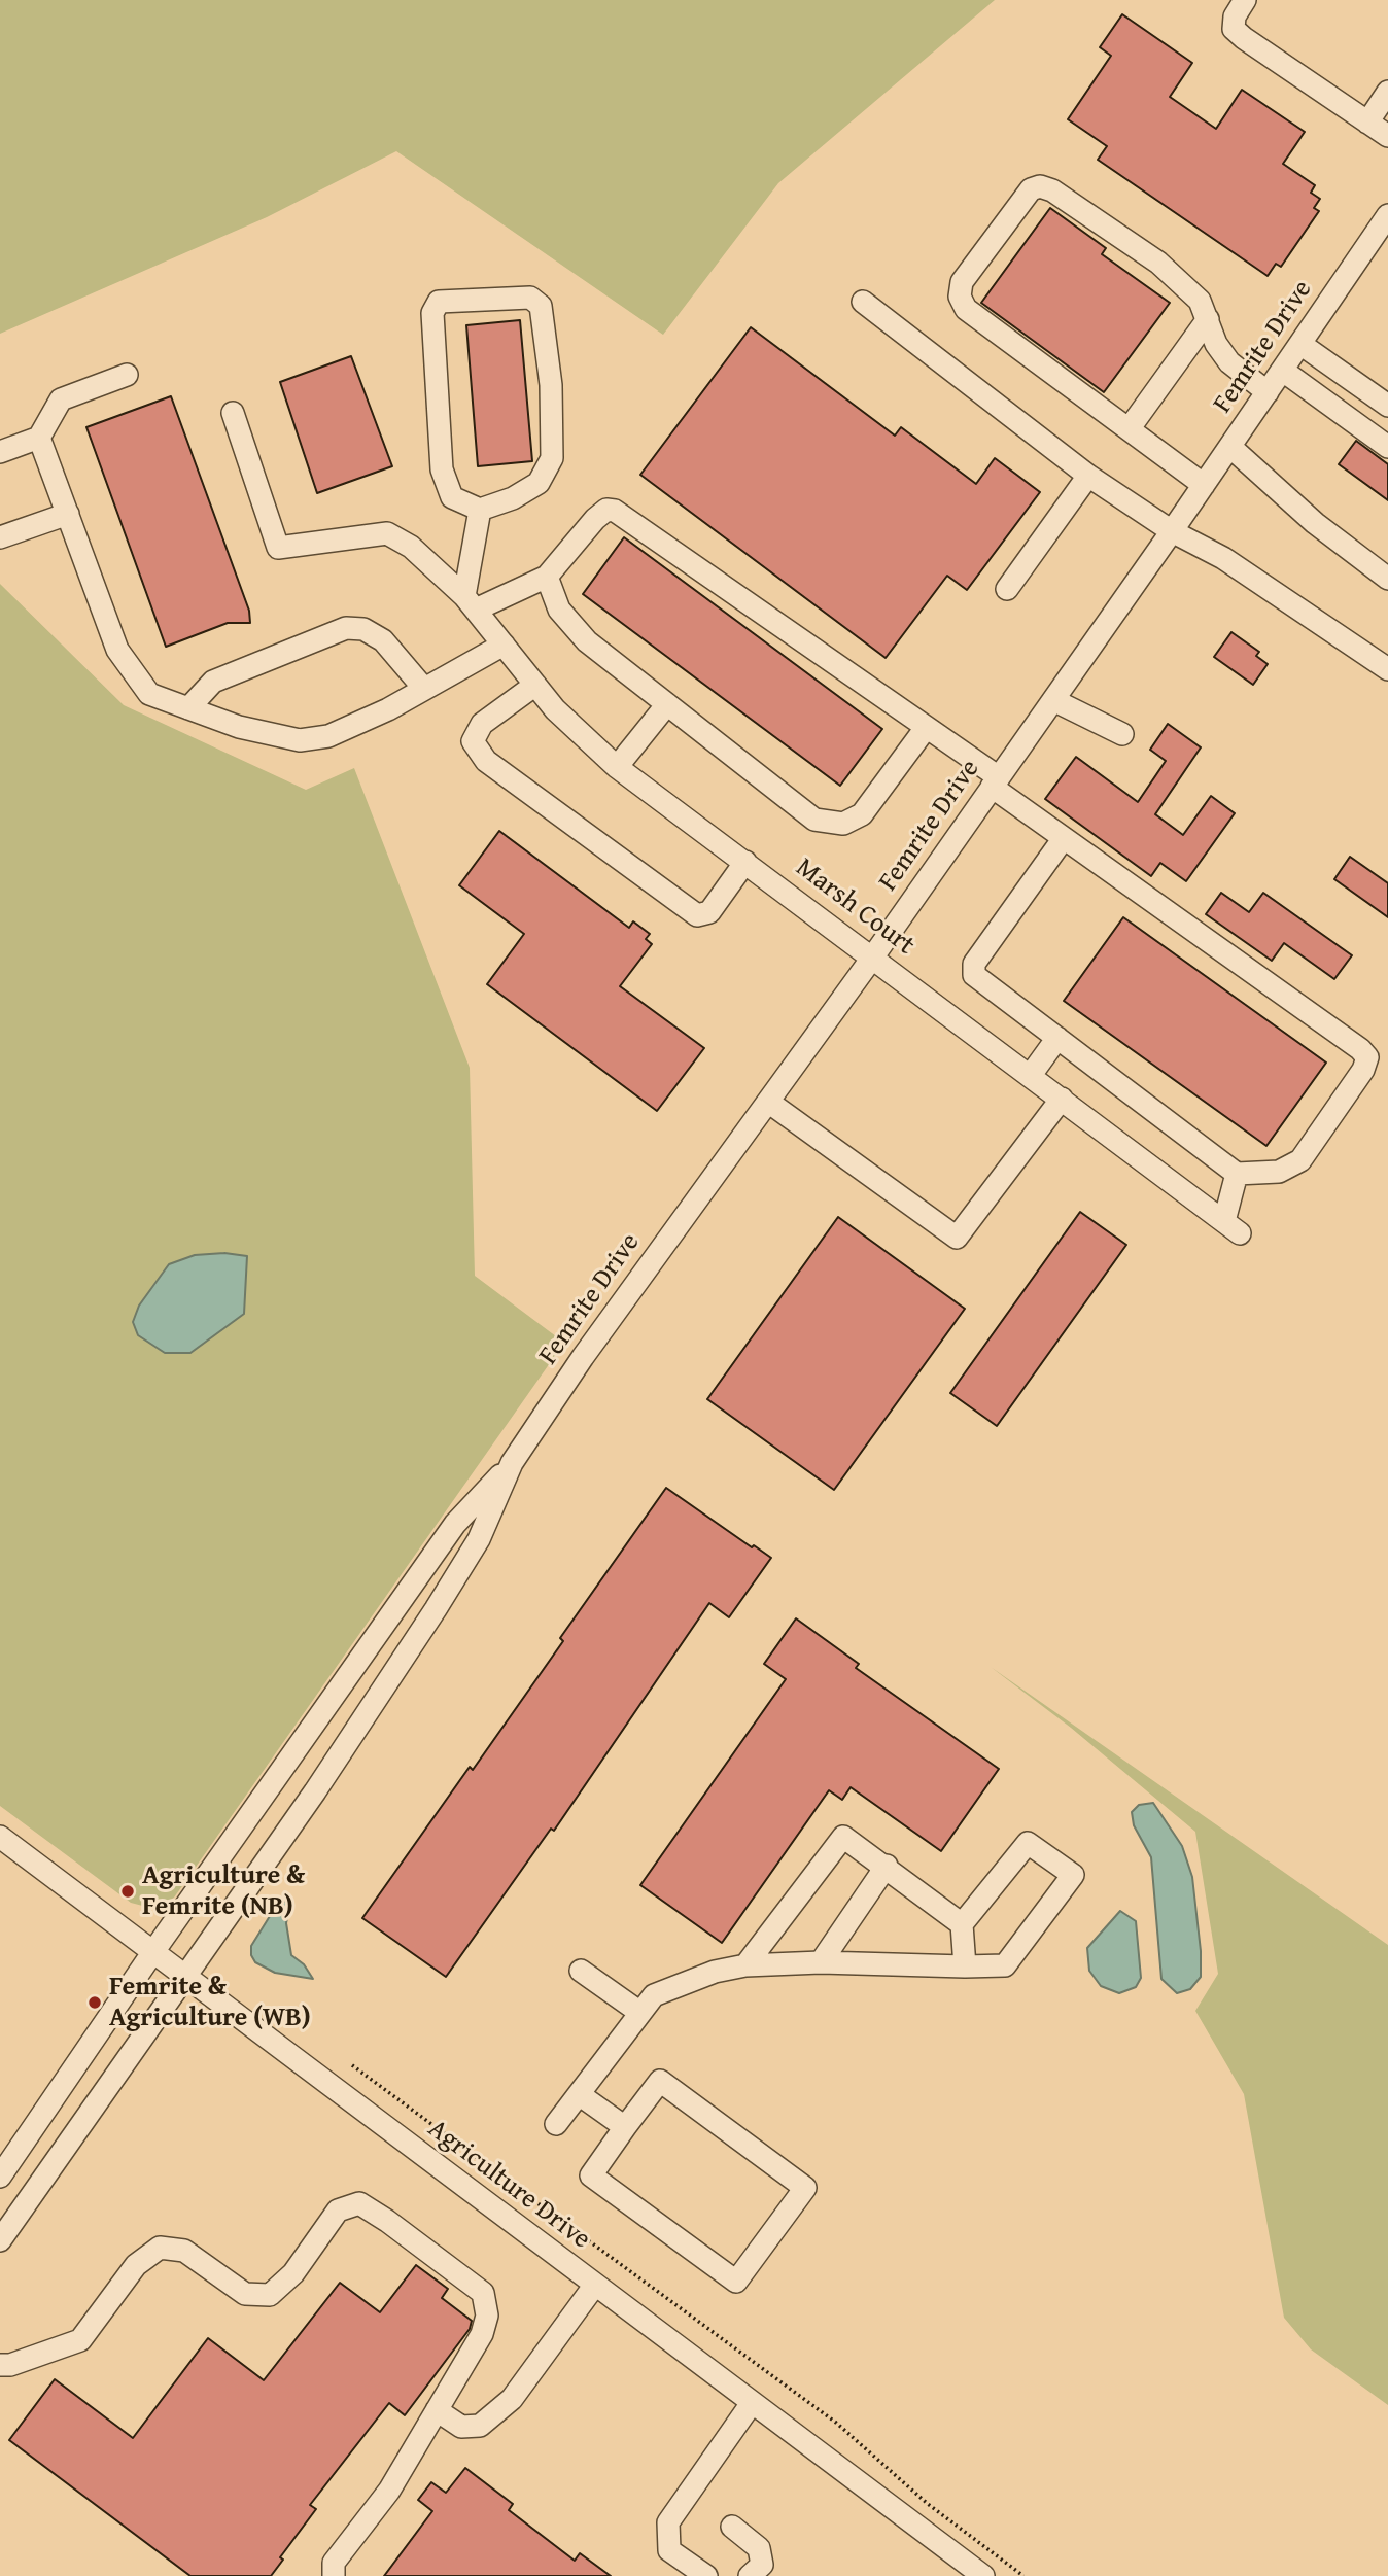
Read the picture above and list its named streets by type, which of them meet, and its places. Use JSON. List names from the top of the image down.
{
  "streets": {
    "street": ["Femrite Drive", "Marsh Court", "Agriculture Drive"]
  },
  "crossings": [
    ["Femrite Drive", "Marsh Court"],
    ["Femrite Drive", "Agriculture Drive"]
  ],
  "places": ["Agriculture & Femrite (NB)", "Femrite & Agriculture (WB)"]
}
